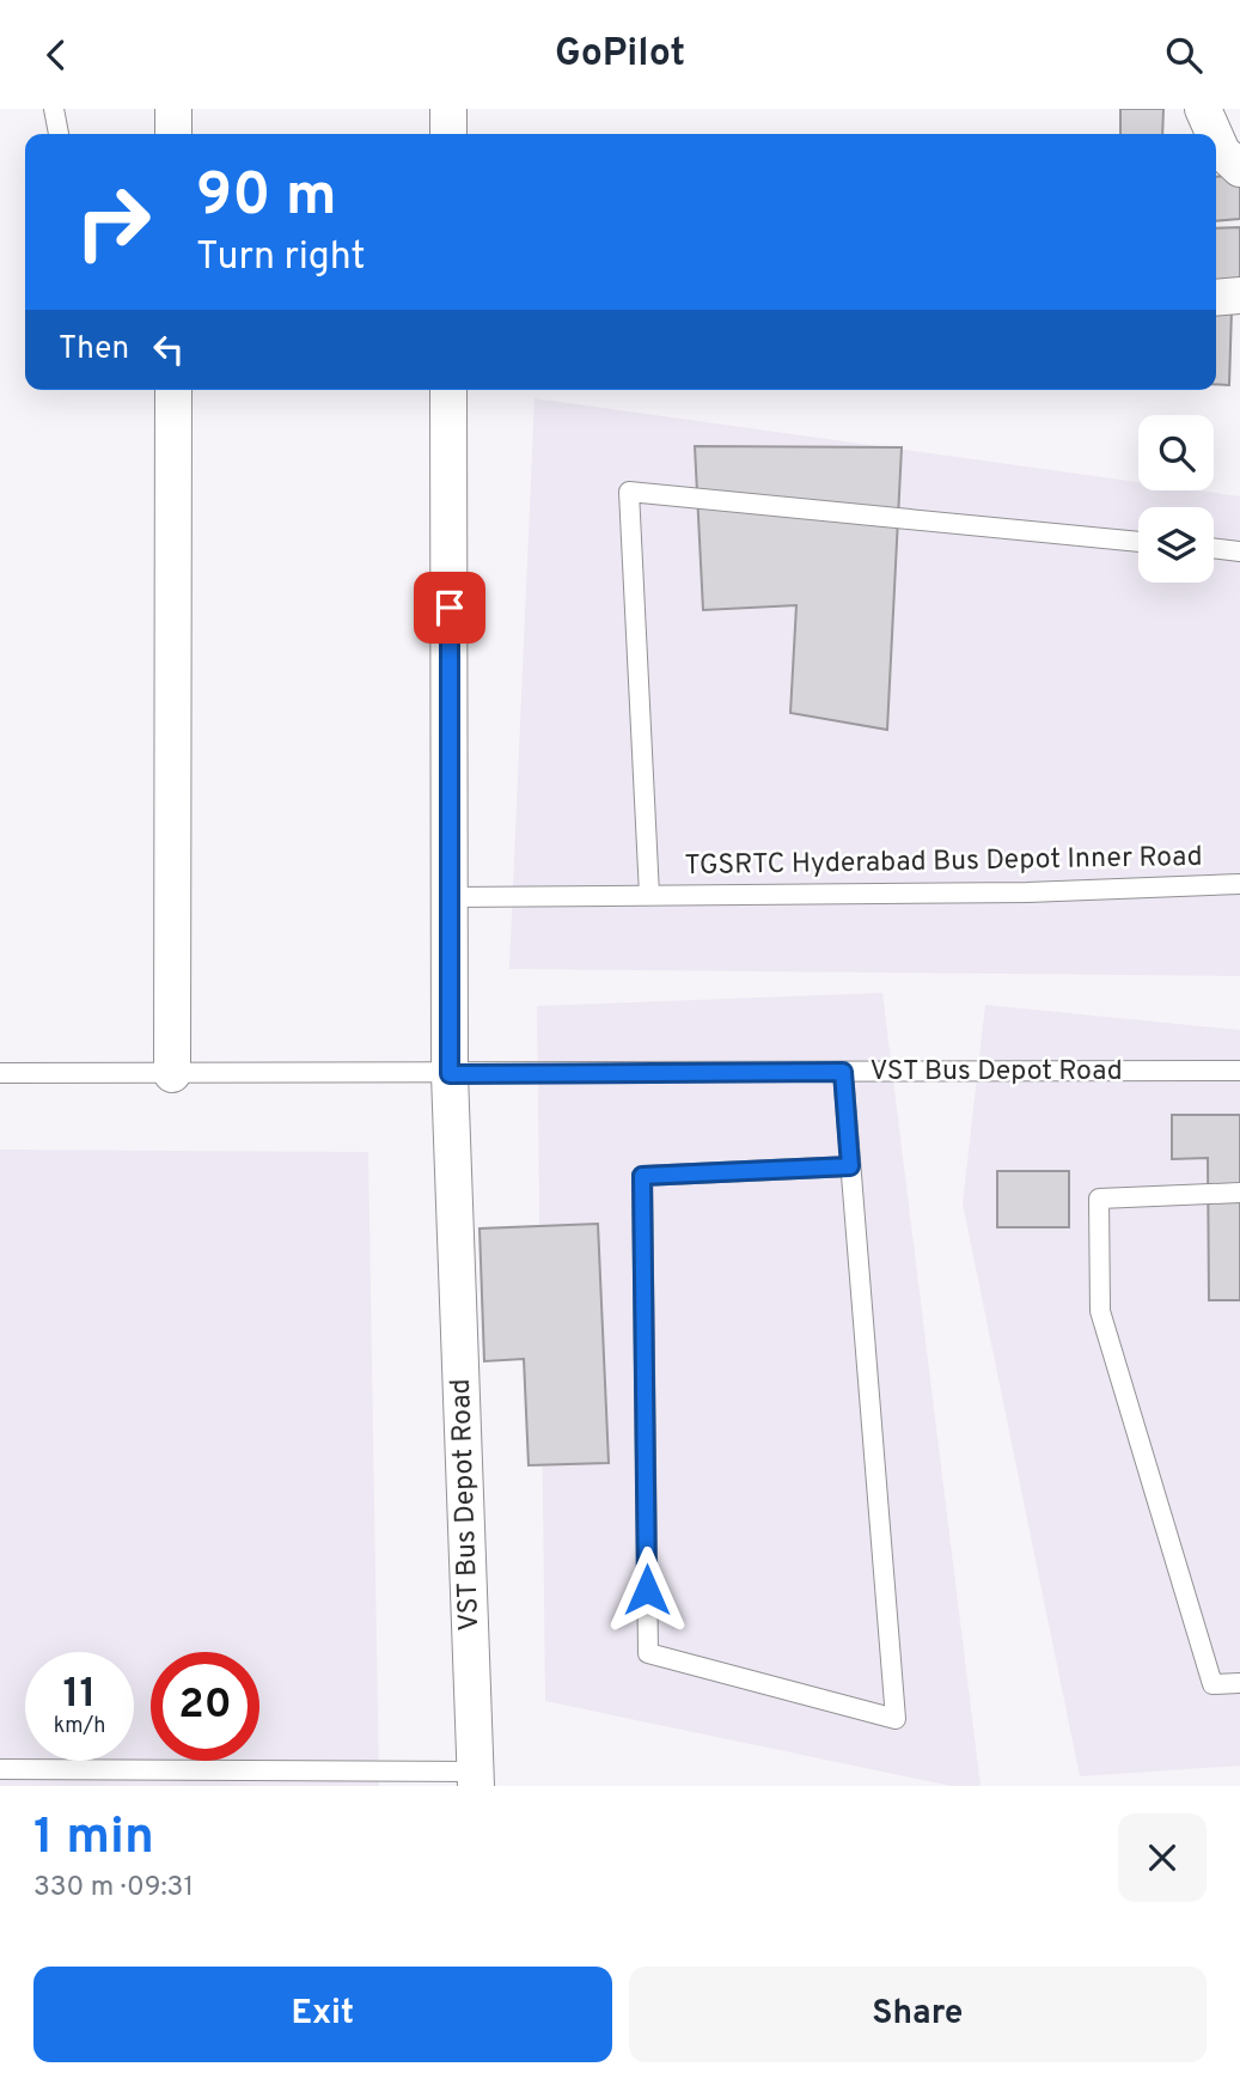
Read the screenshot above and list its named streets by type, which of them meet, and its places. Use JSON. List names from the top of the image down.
{
  "streets": {
    "street": ["VST Bus Depot Road"],
    "lane": ["TGSRTC Hyderabad Bus Depot Inner Road"]
  },
  "page": {
    "header": "GoPilot",
    "turn": ["90 m", "Turn right"],
    "then": "Then",
    "speed": "11 km/h",
    "limit": "20",
    "heading": ["1 min", "330 m · 09:31"],
    "buttons": ["Exit", "Share"]
  }
}
